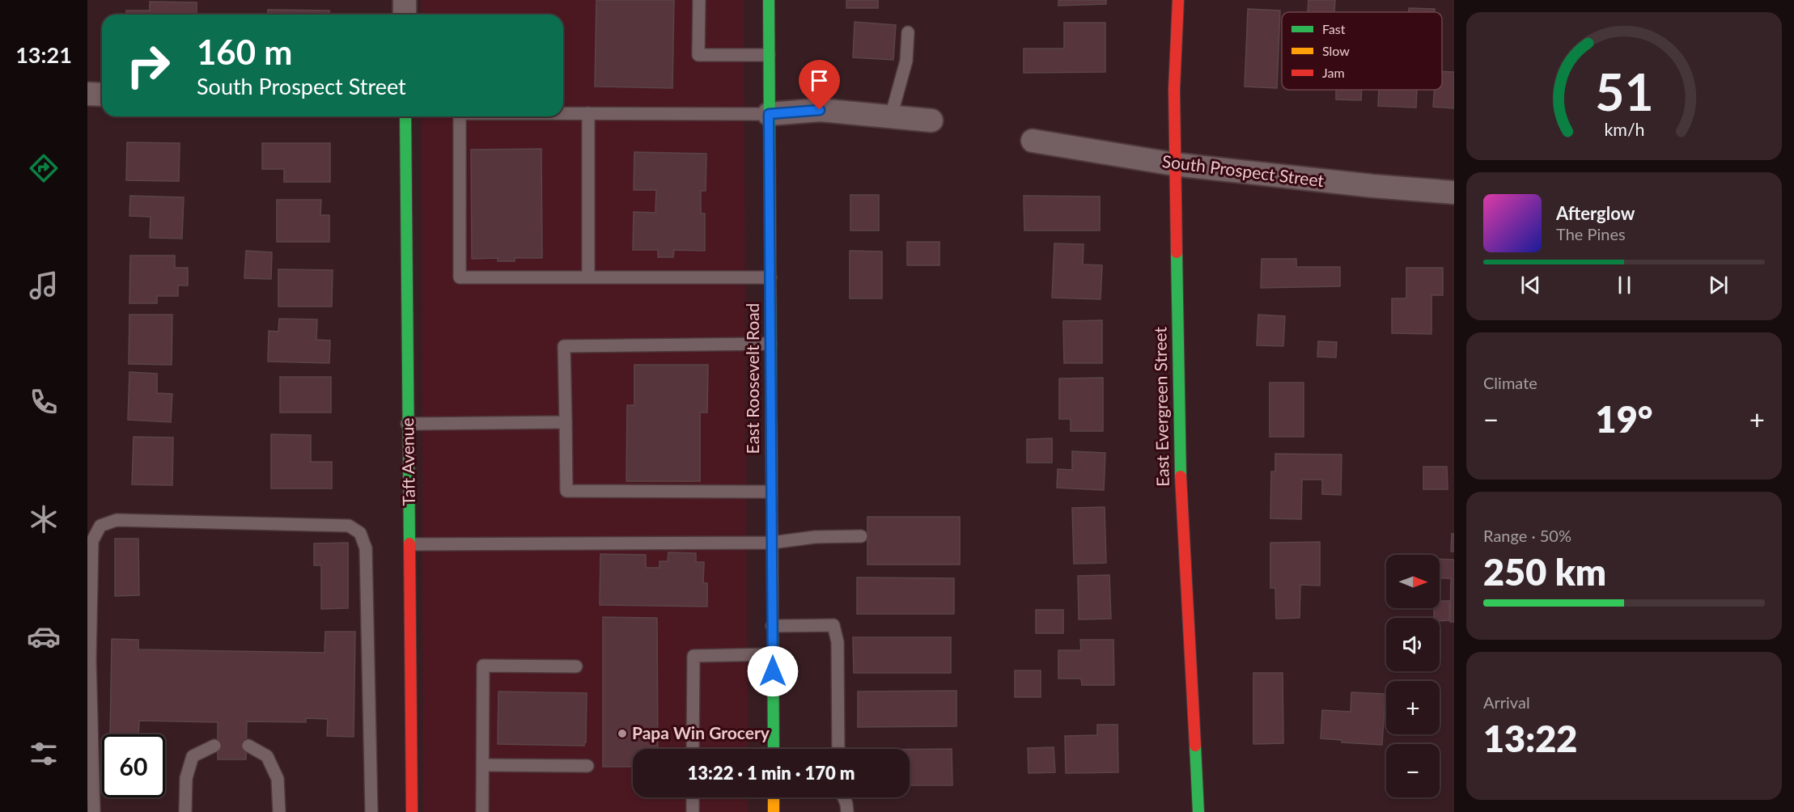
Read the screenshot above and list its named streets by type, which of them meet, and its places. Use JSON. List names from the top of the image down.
{
  "streets": {
    "street": [
      "South Prospect Street",
      "East Roosevelt Road",
      "East Evergreen Street",
      "Taft Avenue"
    ]
  },
  "crossings": [
    ["South Prospect Street", "East Evergreen Street"]
  ],
  "places": ["Papa Win Grocery"],
  "legend": ["Fast", "Slow", "Jam"],
  "north": "right",
  "page": {
    "tabs": "13:21",
    "turn": ["160 m", "South Prospect Street"],
    "song": ["Afterglow", "The Pines"],
    "tile": [
      "Climate",
      ["Range · 50%", "250 km"],
      ["Arrival", "13:22"]
    ],
    "heat": ["−", "19°", "+"],
    "map_buttons": ["+", "−"],
    "limit": "60",
    "trip": "13:22 · 1 min · 170 m",
    "gauge": ["51", "km/h"]
  }
}
